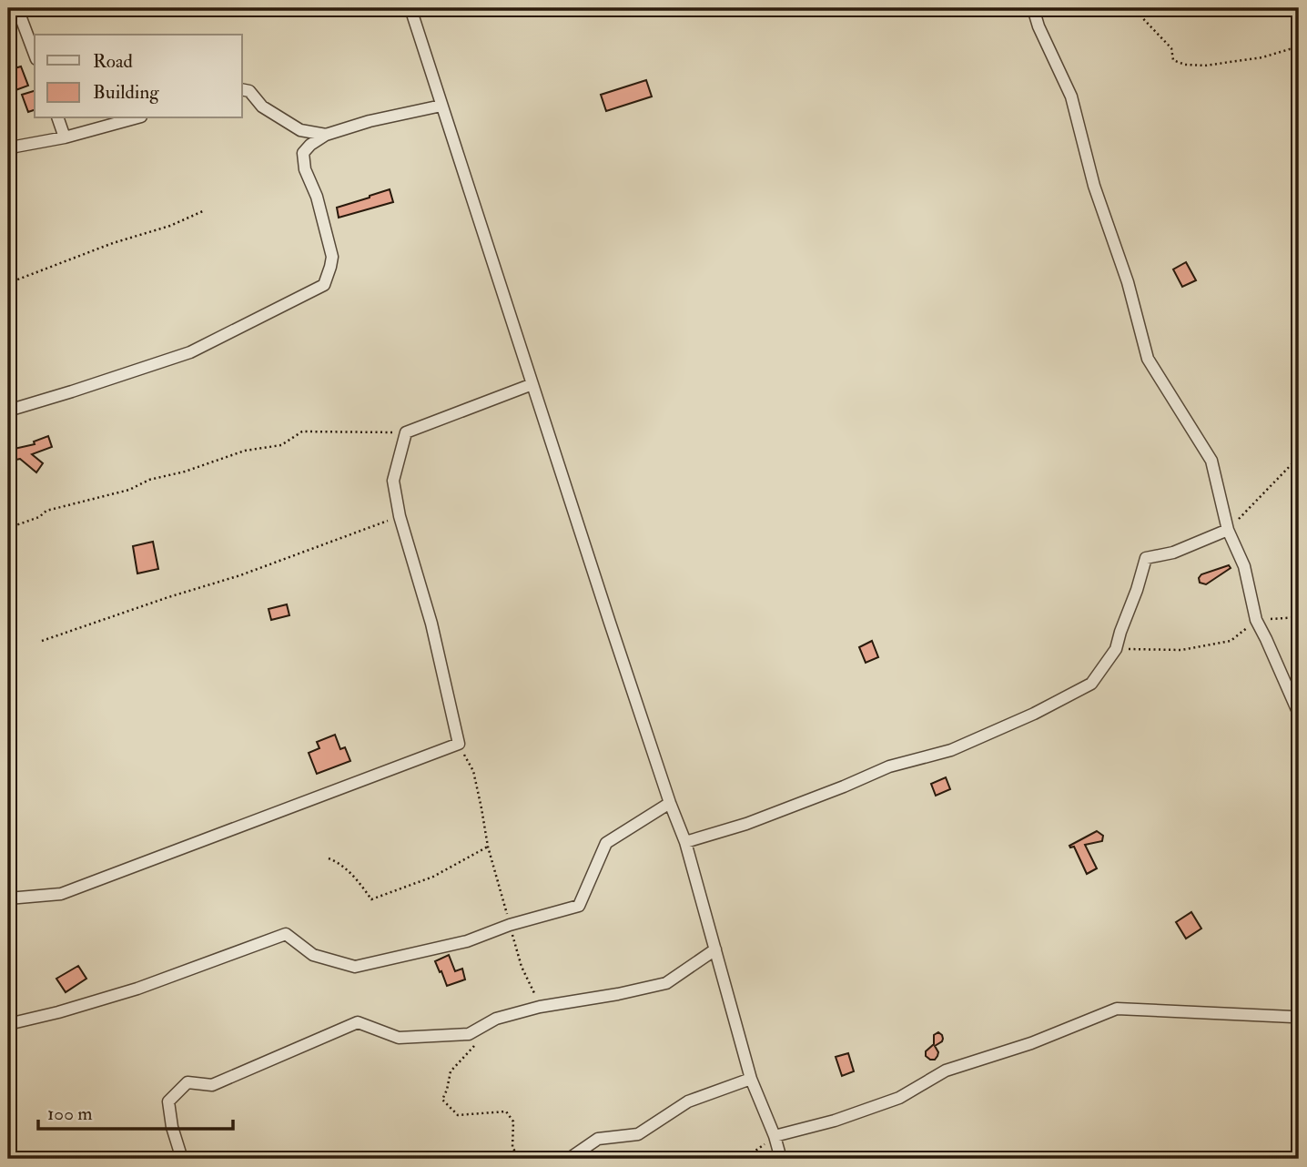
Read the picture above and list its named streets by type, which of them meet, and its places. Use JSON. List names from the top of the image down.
{
  "legend": ["Road", "Building"],
  "scale_bar": "100 m"
}
